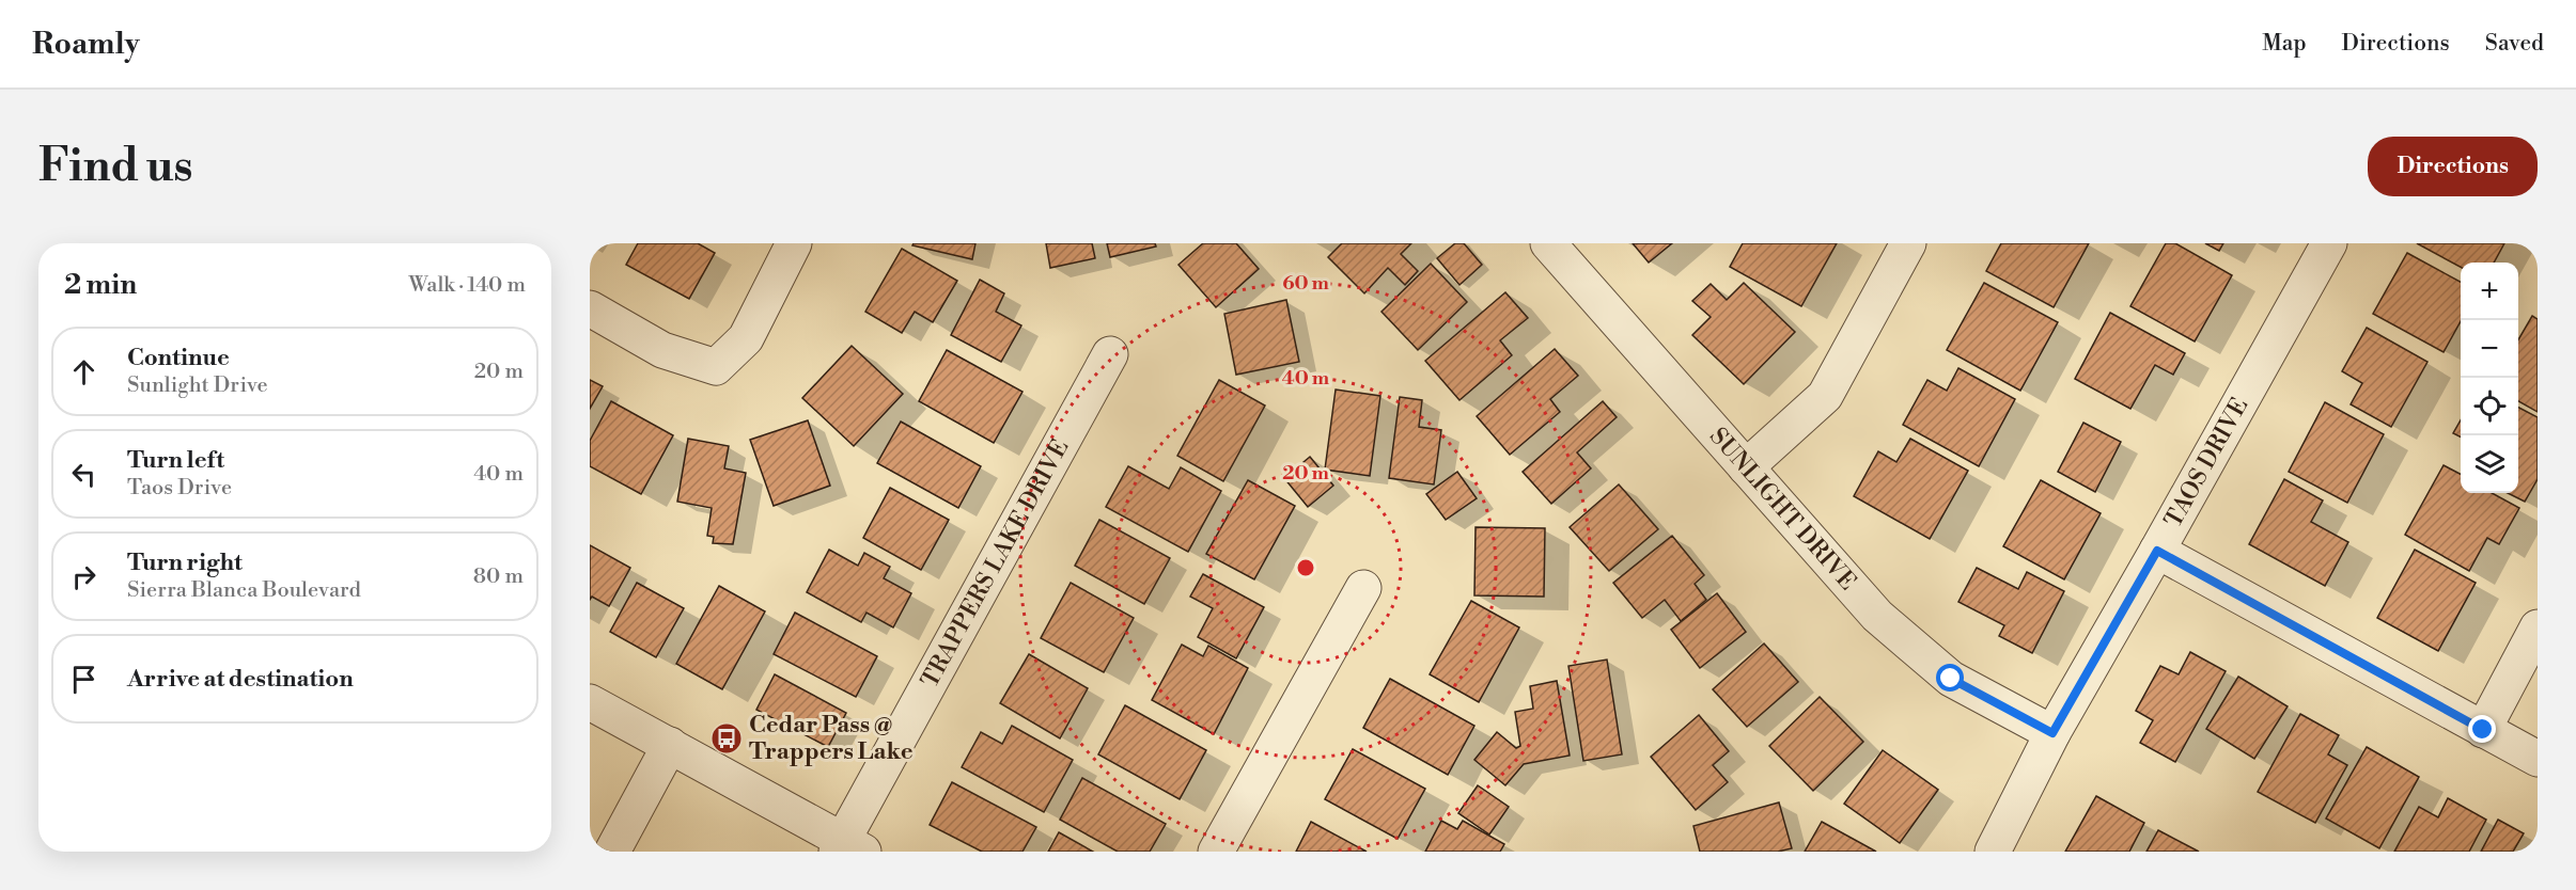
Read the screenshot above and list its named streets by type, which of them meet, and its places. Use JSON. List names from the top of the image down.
{
  "streets": {
    "street": ["TAOS DRIVE", "SUNLIGHT DRIVE", "TRAPPERS LAKE DRIVE"]
  },
  "crossings": [
    ["TAOS DRIVE", "SUNLIGHT DRIVE"]
  ],
  "places": {
    "bus stop": ["Cedar Pass @ Trappers Lake"]
  },
  "page": {
    "header": "Roamly",
    "nav": ["Map", "Directions", "Saved"],
    "buttons": "Directions",
    "title": "Find us",
    "heading": ["2 min", "Walk · 140 m"],
    "map_buttons": ["+", "−"],
    "list": [
      ["Continue", "Sunlight Drive", "20 m"],
      ["Turn left", "Taos Drive", "40 m"],
      ["Turn right", "Sierra Blanca Boulevard", "80 m"],
      "Arrive at destination"
    ]
  },
  "rings": ["60 m", "40 m", "20 m"]
}
